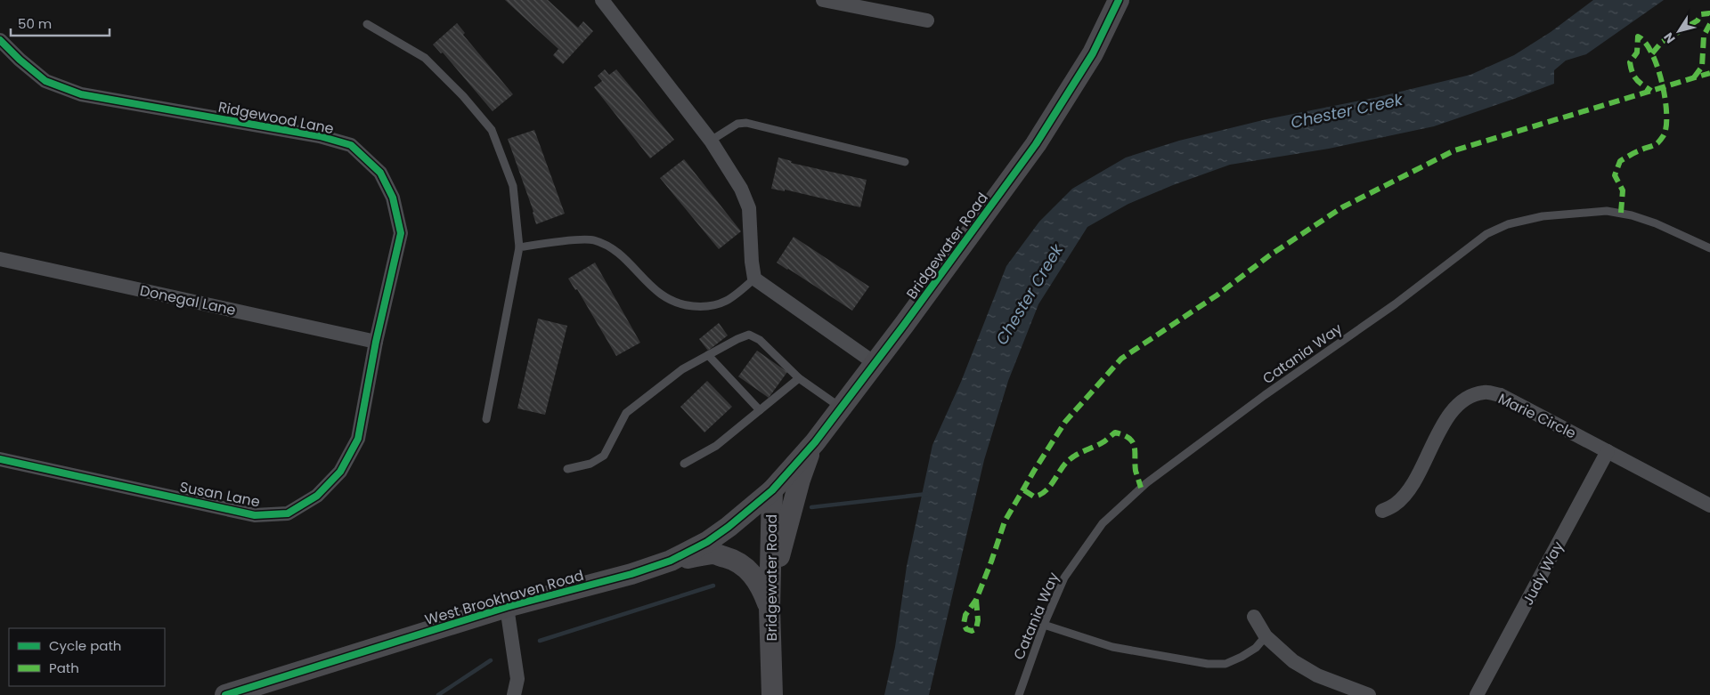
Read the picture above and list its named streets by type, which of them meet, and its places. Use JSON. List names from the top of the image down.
{
  "streets": {
    "street": [
      "Ridgewood Lane",
      "Bridgewater Road",
      "Donegal Lane",
      "Marie Circle",
      "Susan Lane",
      "Judy Way",
      "West Brookhaven Road"
    ],
    "lane": ["Catania Way"]
  },
  "crossings": [
    ["Ridgewood Lane", "Donegal Lane"],
    ["Ridgewood Lane", "Susan Lane"],
    ["Bridgewater Road", "West Brookhaven Road"],
    ["Donegal Lane", "Susan Lane"],
    ["Marie Circle", "Judy Way"]
  ],
  "water": ["Chester Creek"],
  "legend": ["Cycle path", "Path"],
  "scale_bar": "50 m",
  "north": "bottom left"
}
